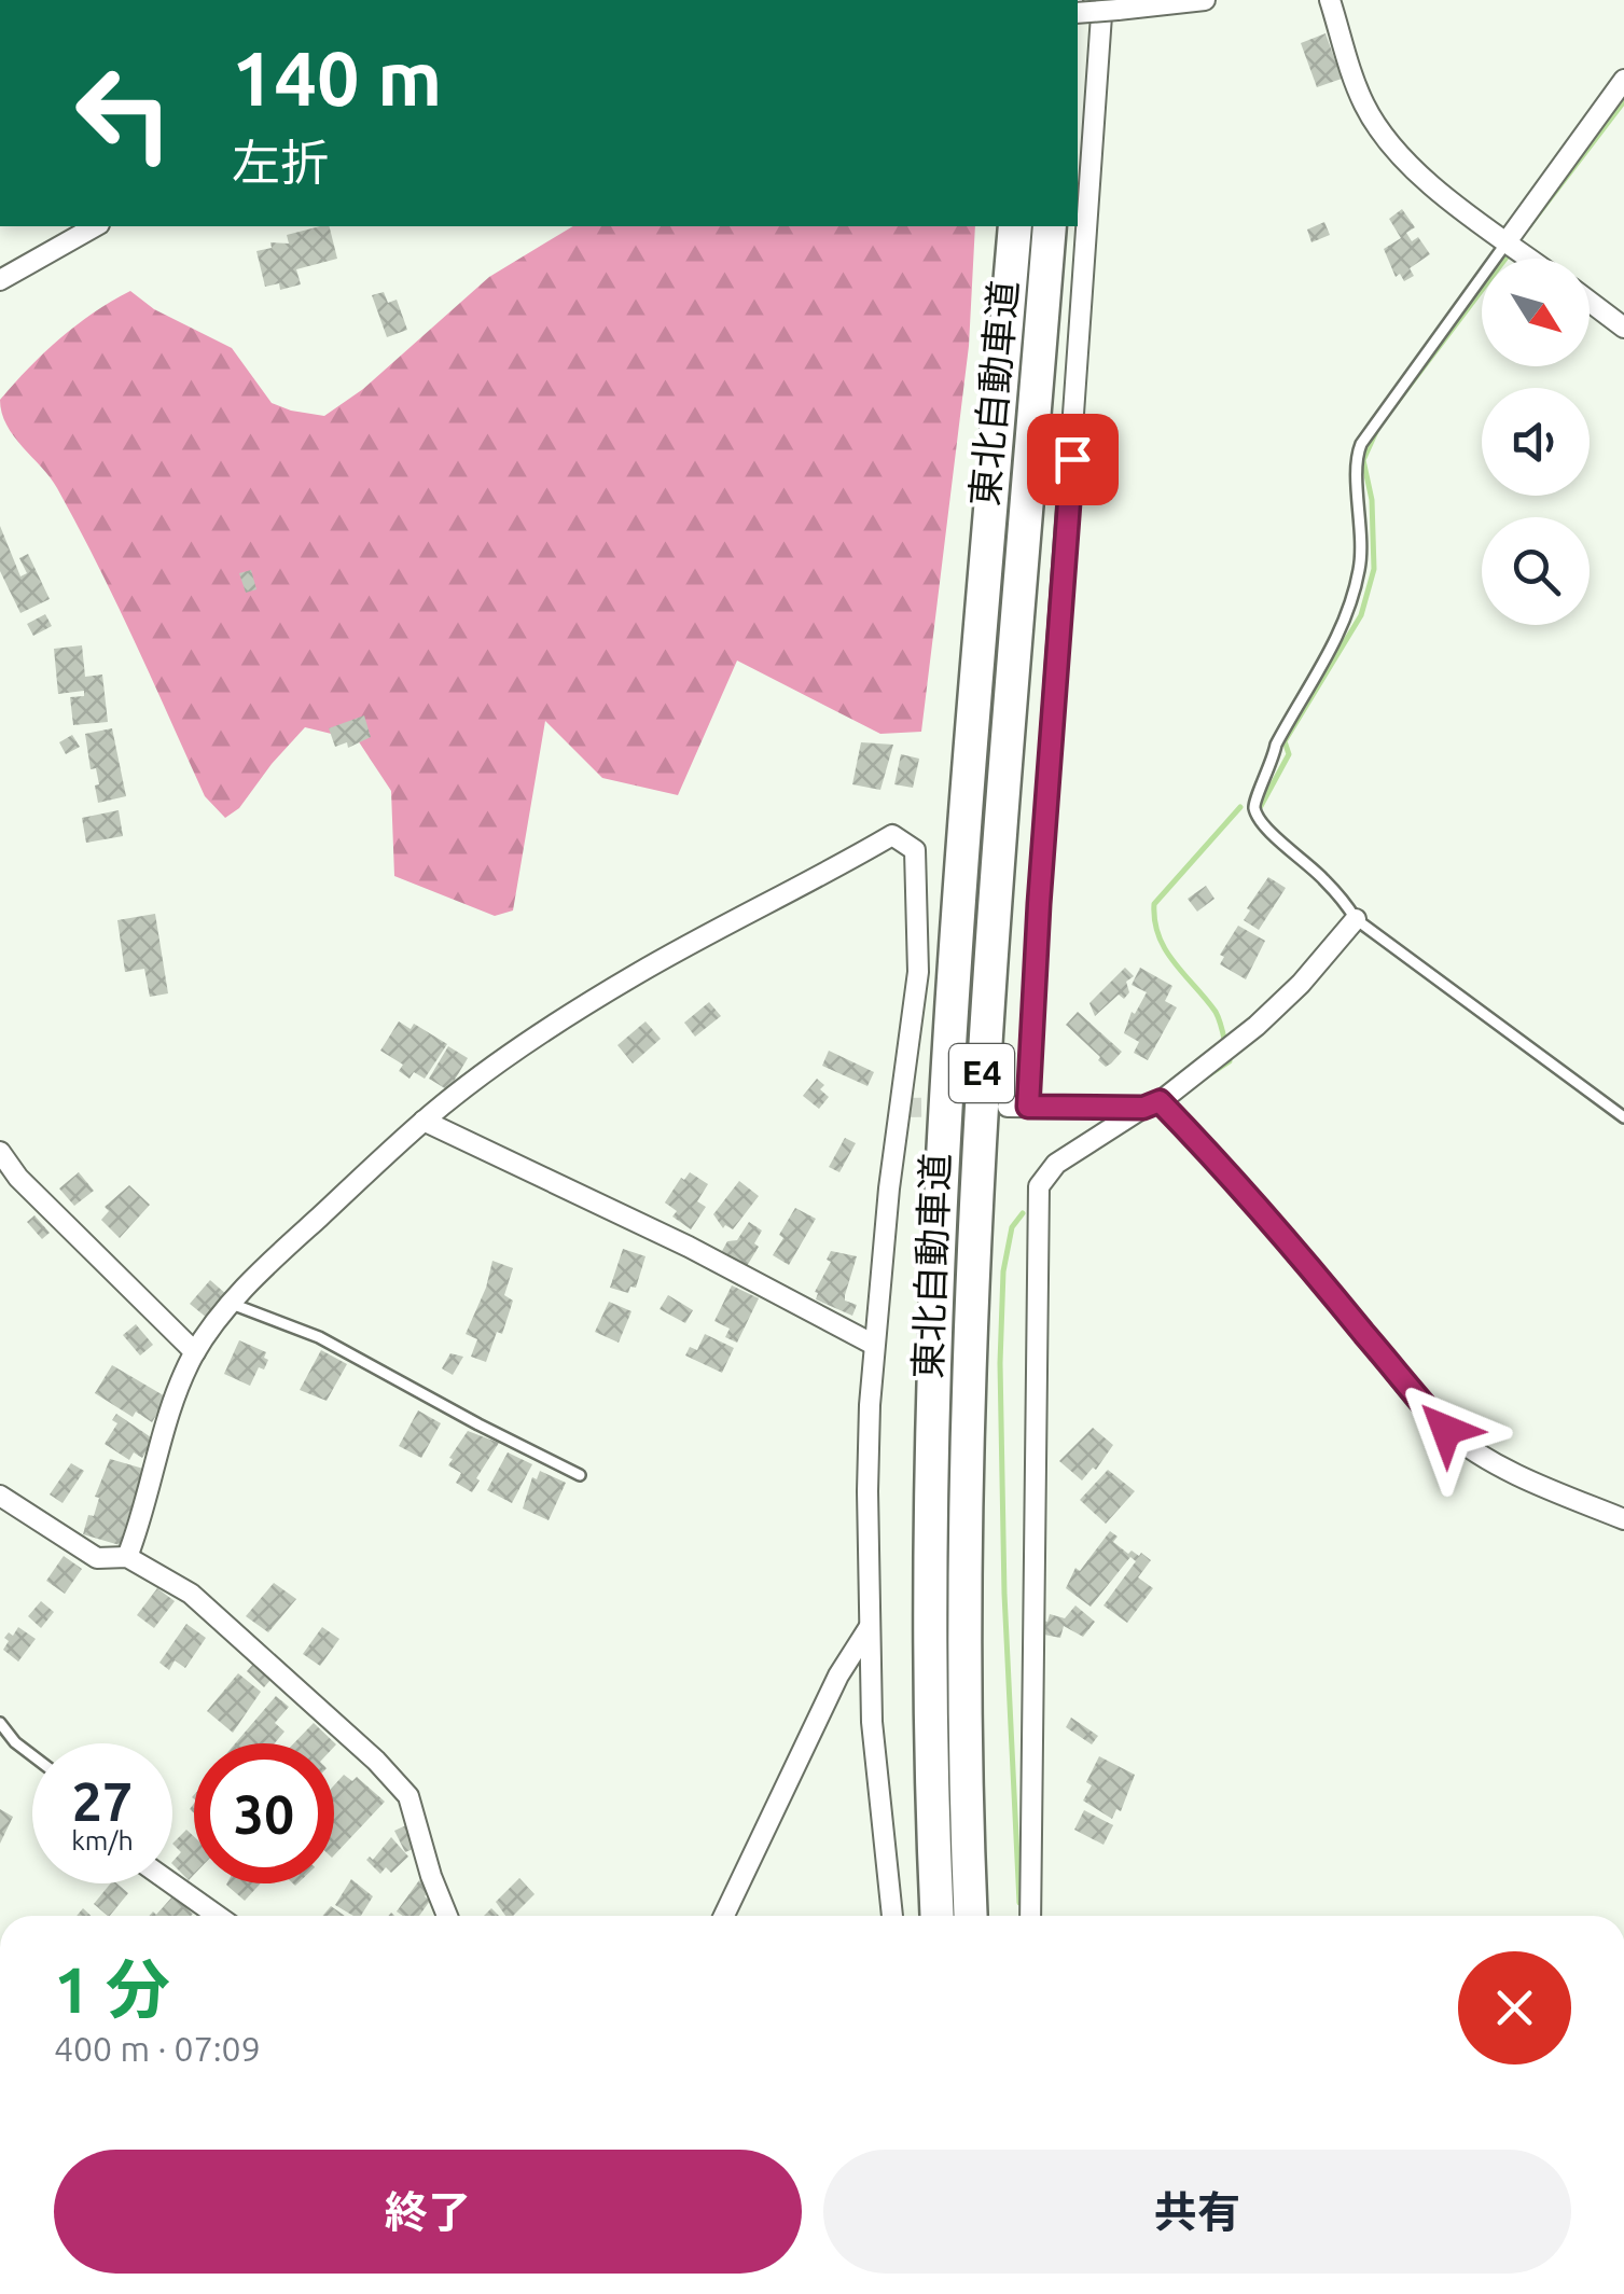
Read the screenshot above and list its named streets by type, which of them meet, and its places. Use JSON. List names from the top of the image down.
{
  "streets": {
    "highway": ["東北自動車道", "E4"]
  },
  "north": "bottom right",
  "page": {
    "turn": ["140 m", "左折"],
    "speed": "27 km/h",
    "limit": "30",
    "heading": ["1 分", "400 m · 07:09"],
    "buttons": ["終了", "共有"]
  }
}
